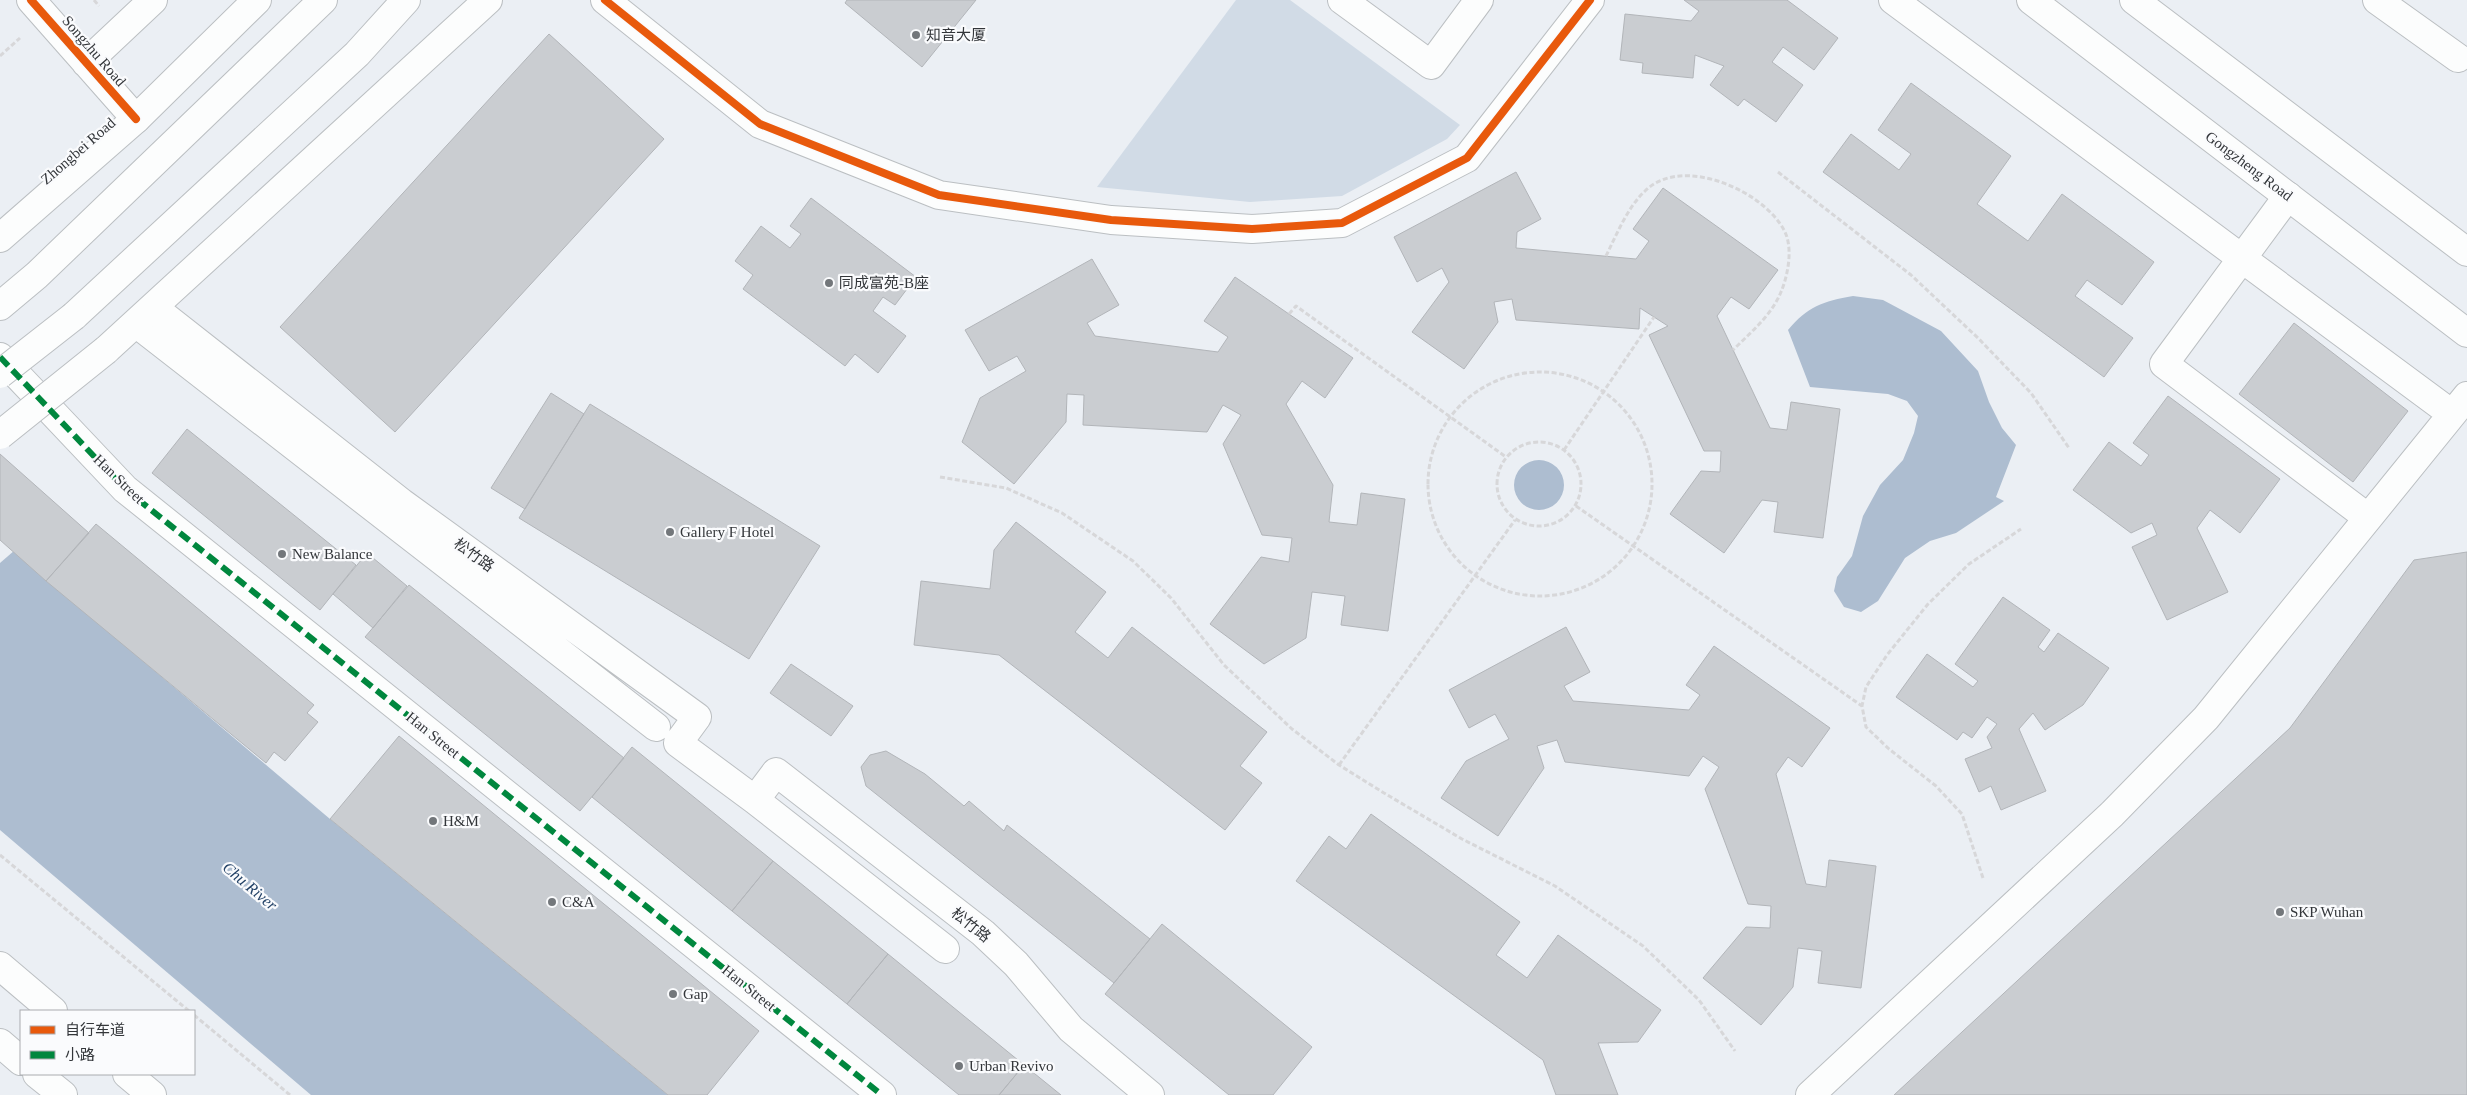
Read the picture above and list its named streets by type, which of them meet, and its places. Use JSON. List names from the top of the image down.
{
  "streets": {
    "main road": [
      "Songzhu Road",
      "Zhongbei Road",
      "Gongzheng Road",
      "Han Street",
      "松竹路"
    ]
  },
  "crossings": [
    ["Songzhu Road", "Zhongbei Road"]
  ],
  "water": ["Chu River"],
  "places": [
    "知音大厦",
    "同成富苑-B座",
    "Gallery F Hotel",
    "New Balance",
    "H&M",
    "C&A",
    "SKP Wuhan",
    "Gap",
    "Urban Revivo"
  ],
  "legend": ["自行车道", "小路"]
}
